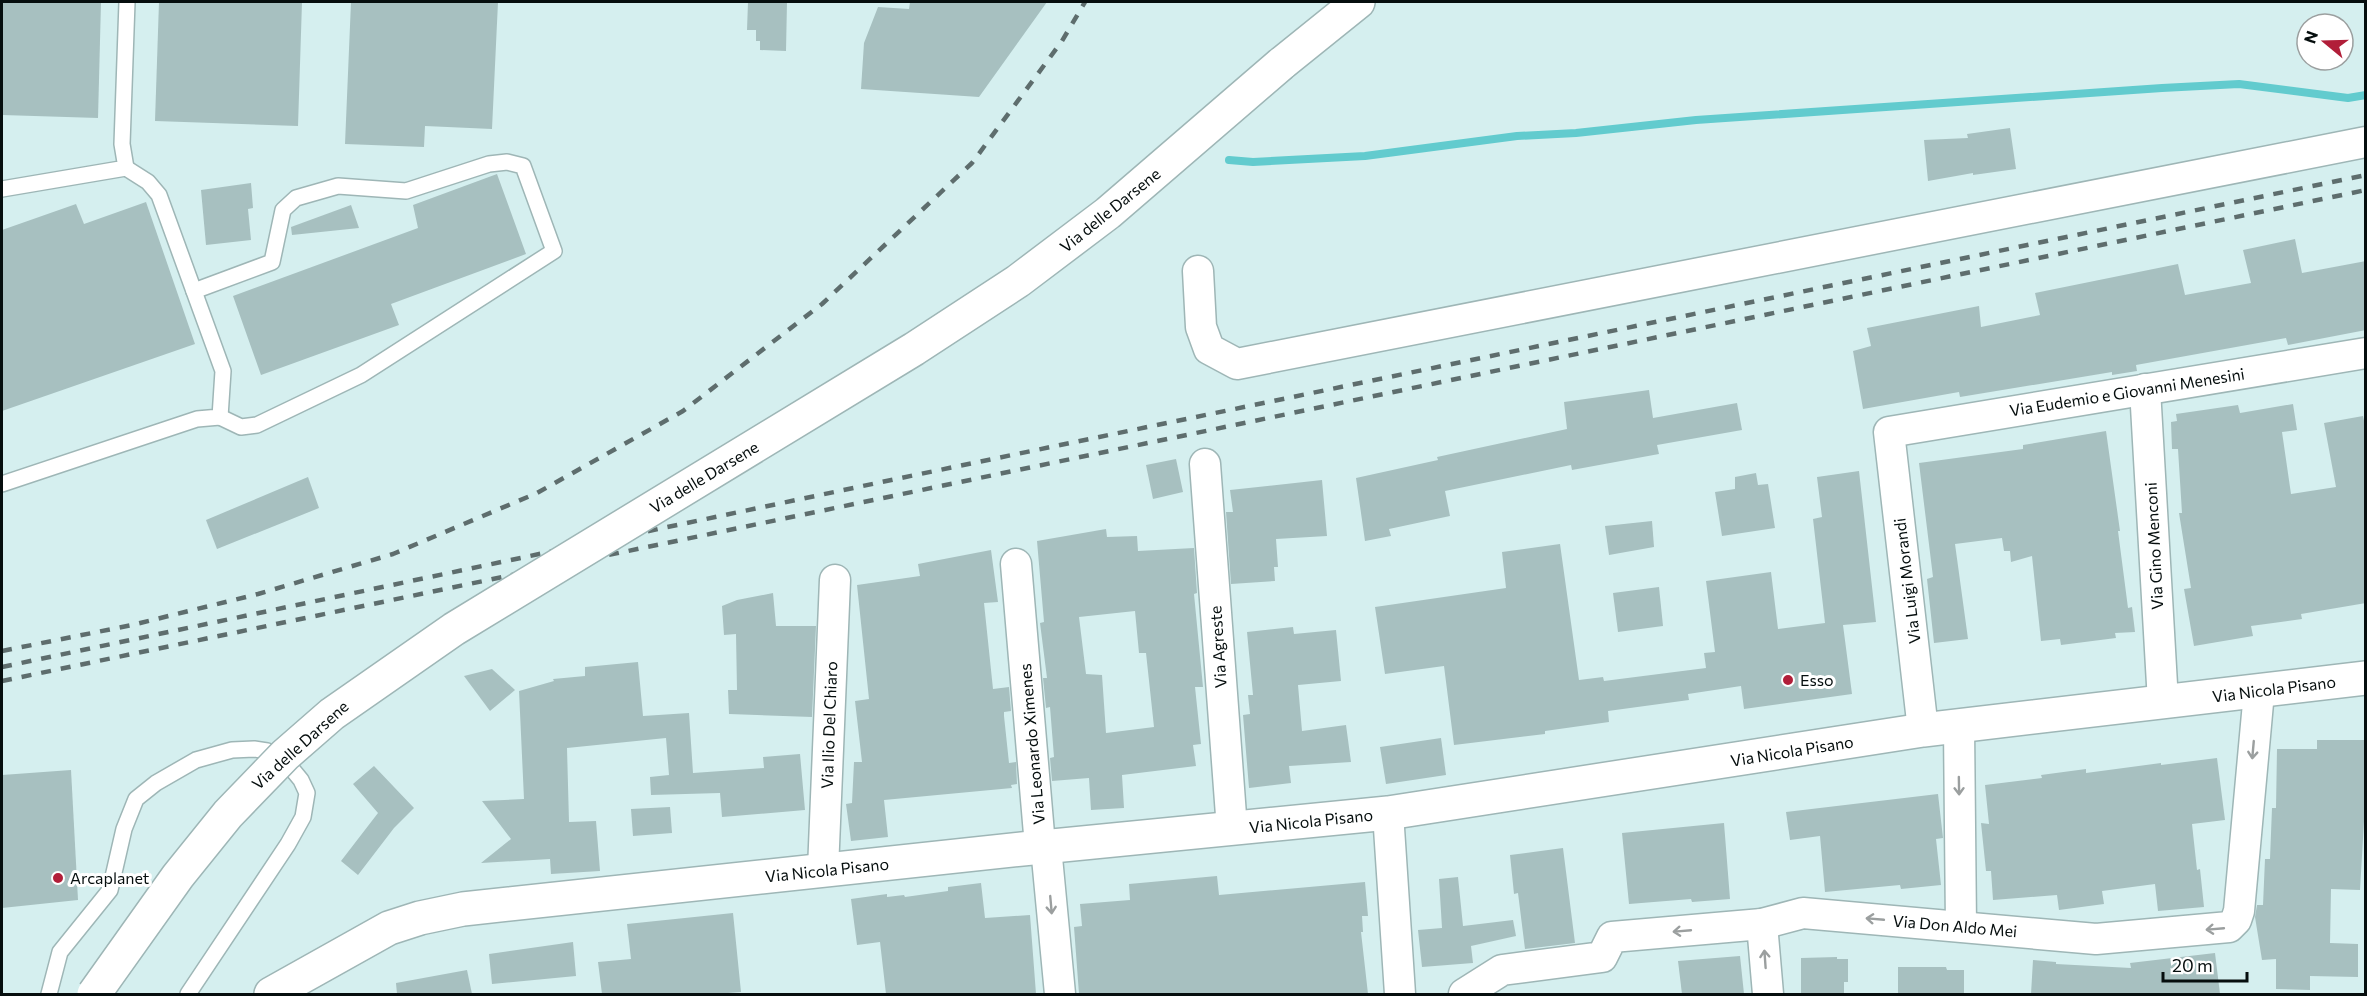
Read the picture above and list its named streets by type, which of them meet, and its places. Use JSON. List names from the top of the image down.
{
  "streets": {
    "street": [
      "Via delle Darsene",
      "Via Eudemio e Giovanni Menesini",
      "Via Gino Menconi",
      "Via Luigi Morandi",
      "Via Agreste",
      "Via Nicola Pisano",
      "Via Ilio Del Chiaro",
      "Via Leonardo Ximenes",
      "Via Don Aldo Mei"
    ]
  },
  "crossings": [
    ["Via Eudemio e Giovanni Menesini", "Via Gino Menconi"],
    ["Via Eudemio e Giovanni Menesini", "Via Luigi Morandi"],
    ["Via Gino Menconi", "Via Nicola Pisano"],
    ["Via Luigi Morandi", "Via Nicola Pisano"],
    ["Via Agreste", "Via Nicola Pisano"],
    ["Via Nicola Pisano", "Via Ilio Del Chiaro"],
    ["Via Nicola Pisano", "Via Leonardo Ximenes"],
    ["Via Nicola Pisano", "Via Don Aldo Mei"]
  ],
  "one_way": ["Via Don Aldo Mei"],
  "places": ["Esso", "Arcaplanet"],
  "scale_bar": "20 m",
  "north": "left"
}
